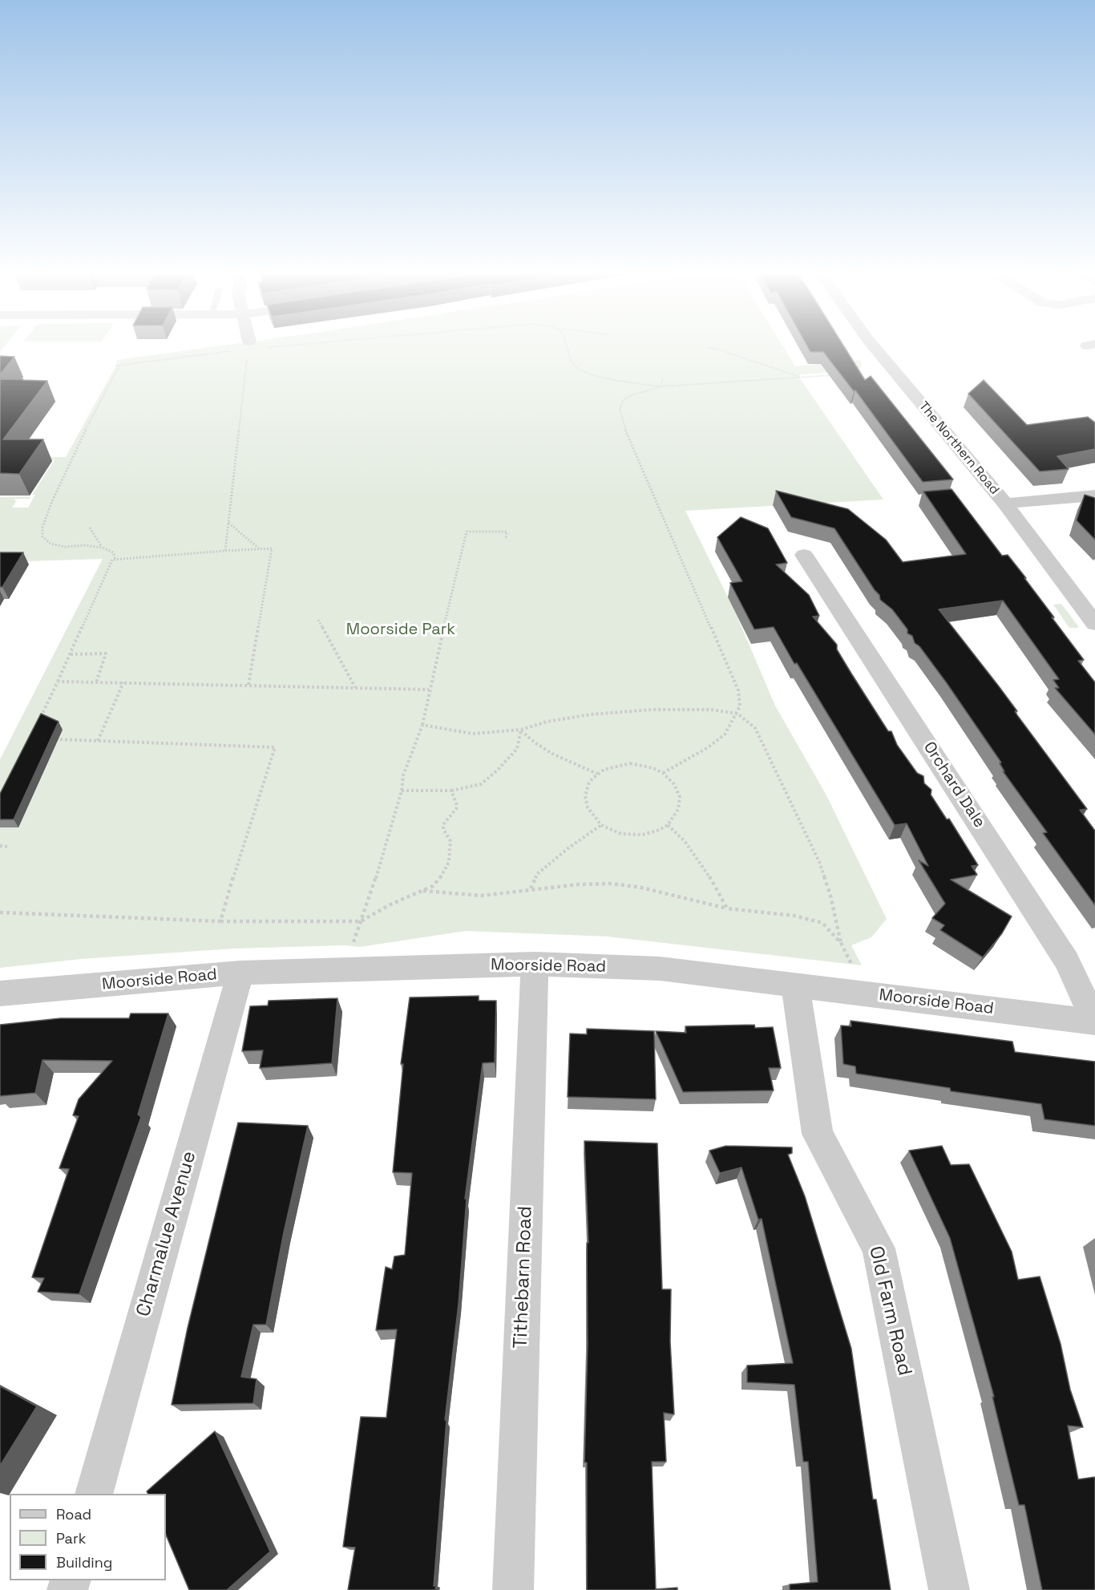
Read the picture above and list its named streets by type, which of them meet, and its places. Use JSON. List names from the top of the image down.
{
  "streets": {
    "street": [
      "The Northern Road",
      "Orchard Dale",
      "Moorside Road",
      "Charmalue Avenue",
      "Tithebarn Road",
      "Old Farm Road"
    ]
  },
  "crossings": [
    ["Orchard Dale", "Moorside Road"],
    ["Moorside Road", "Charmalue Avenue"],
    ["Moorside Road", "Tithebarn Road"],
    ["Moorside Road", "Old Farm Road"]
  ],
  "parks": ["Moorside Park"],
  "legend": ["Road", "Park", "Building"]
}
